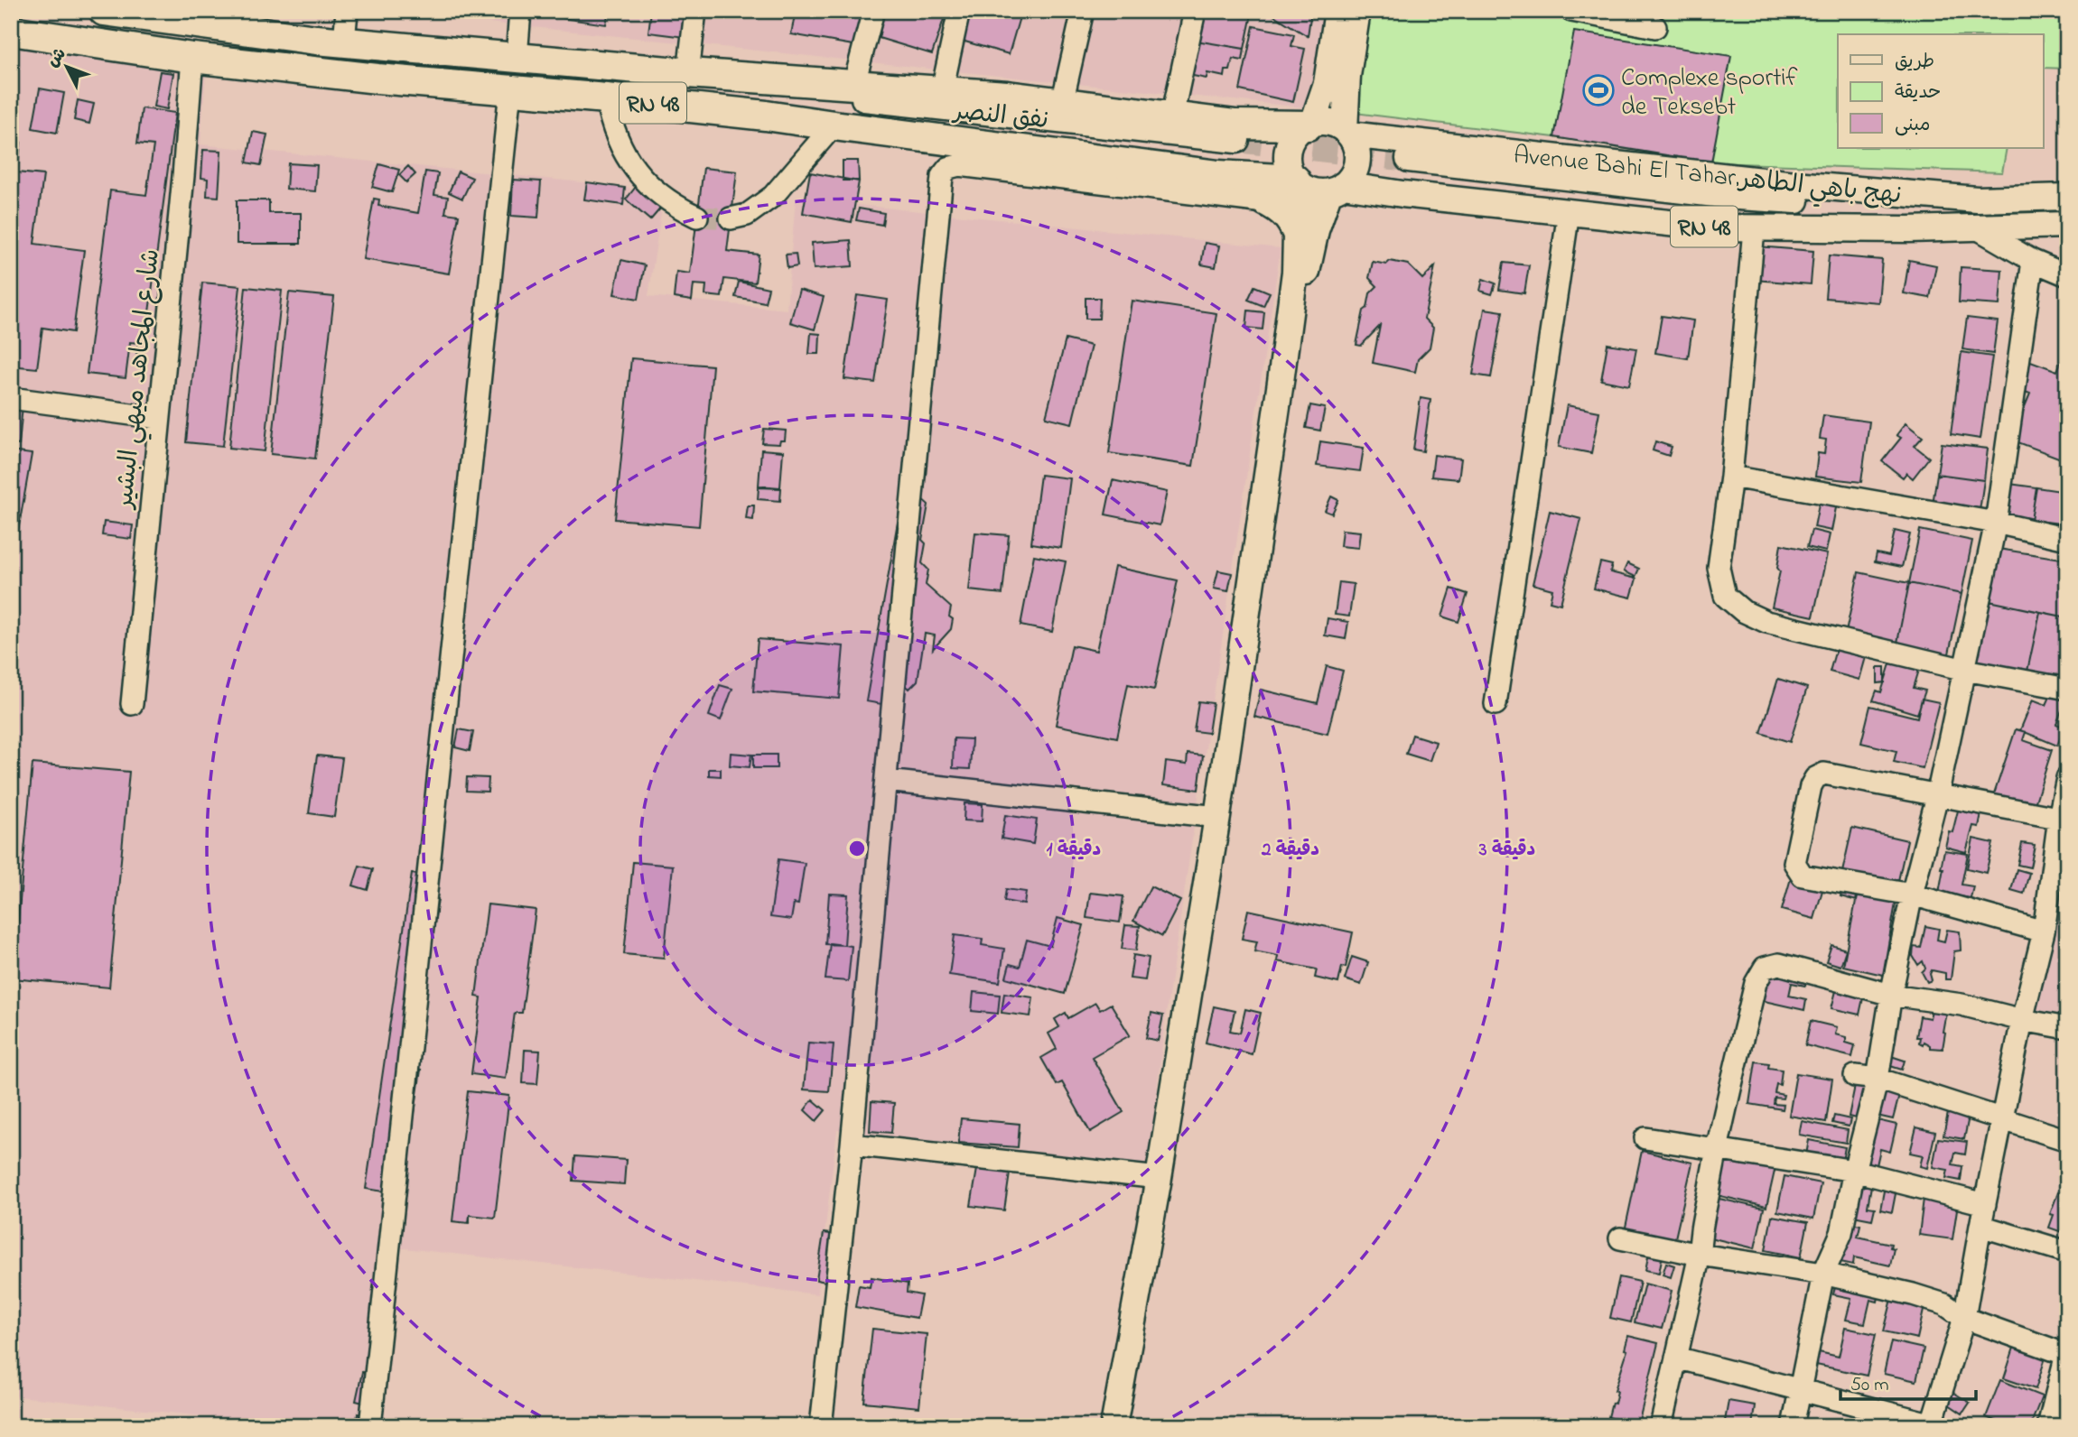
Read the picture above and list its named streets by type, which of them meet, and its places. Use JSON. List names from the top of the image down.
{
  "streets": {
    "highway": ["RN 48"],
    "main road": ["نفق النصر", "Avenue Bahi El Tahar,نهج باهي الطاهر"],
    "street": ["شارع المجاهد ميهي البشير"]
  },
  "crossings": [
    ["RN 48", "نفق النصر"],
    ["RN 48", "Avenue Bahi El Tahar,نهج باهي الطاهر"],
    ["RN 48", "شارع المجاهد ميهي البشير"]
  ],
  "places": {
    "sports": ["Complexe sportif de Teksebt"]
  },
  "legend": ["طريق", "حديقة", "مبنى"],
  "scale_bar": "50 m",
  "north": "top left",
  "rings": ["1 دقيقة", "2 دقيقة", "3 دقيقة"]
}
